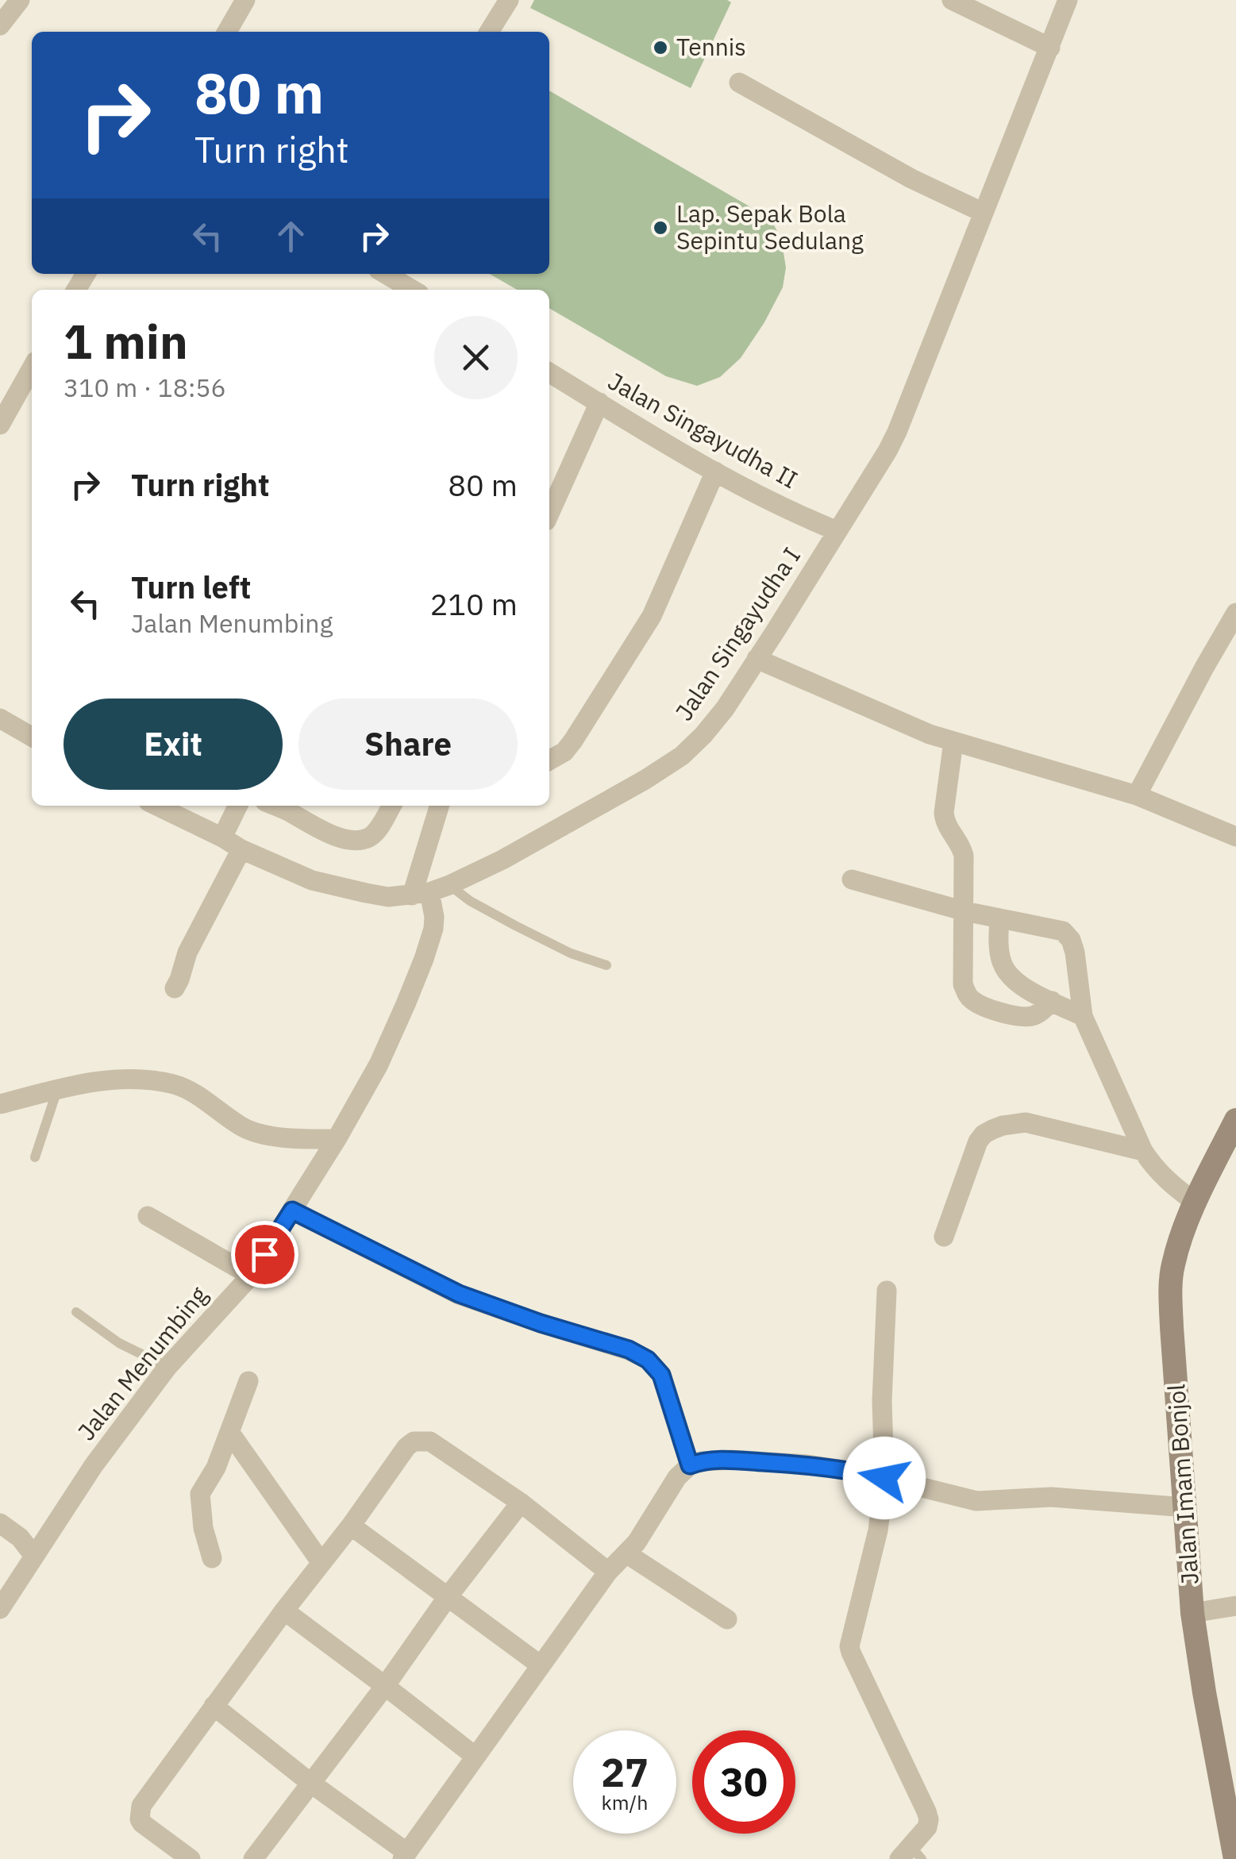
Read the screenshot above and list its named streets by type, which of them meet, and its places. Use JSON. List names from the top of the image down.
{
  "streets": {
    "main road": ["Jalan Imam Bonjol"],
    "street": ["Jalan Singayudha II", "Jalan Singayudha I", "Jalan Menumbing"]
  },
  "crossings": [
    ["Jalan Singayudha II", "Jalan Singayudha I"],
    ["Jalan Singayudha I", "Jalan Menumbing"]
  ],
  "places": ["Tennis", "Lap. Sepak Bola Sepintu Sedulang"],
  "page": {
    "turn": ["80 m", "Turn right"],
    "heading": ["1 min", "310 m · 18:56"],
    "list": [
      {
        "name": "Turn right",
        "value": "80 m"
      },
      {
        "name": "Turn left",
        "note": "Jalan Menumbing",
        "value": "210 m"
      }
    ],
    "buttons": ["Exit", "Share"],
    "speed": "27 km/h",
    "limit": "30"
  }
}
